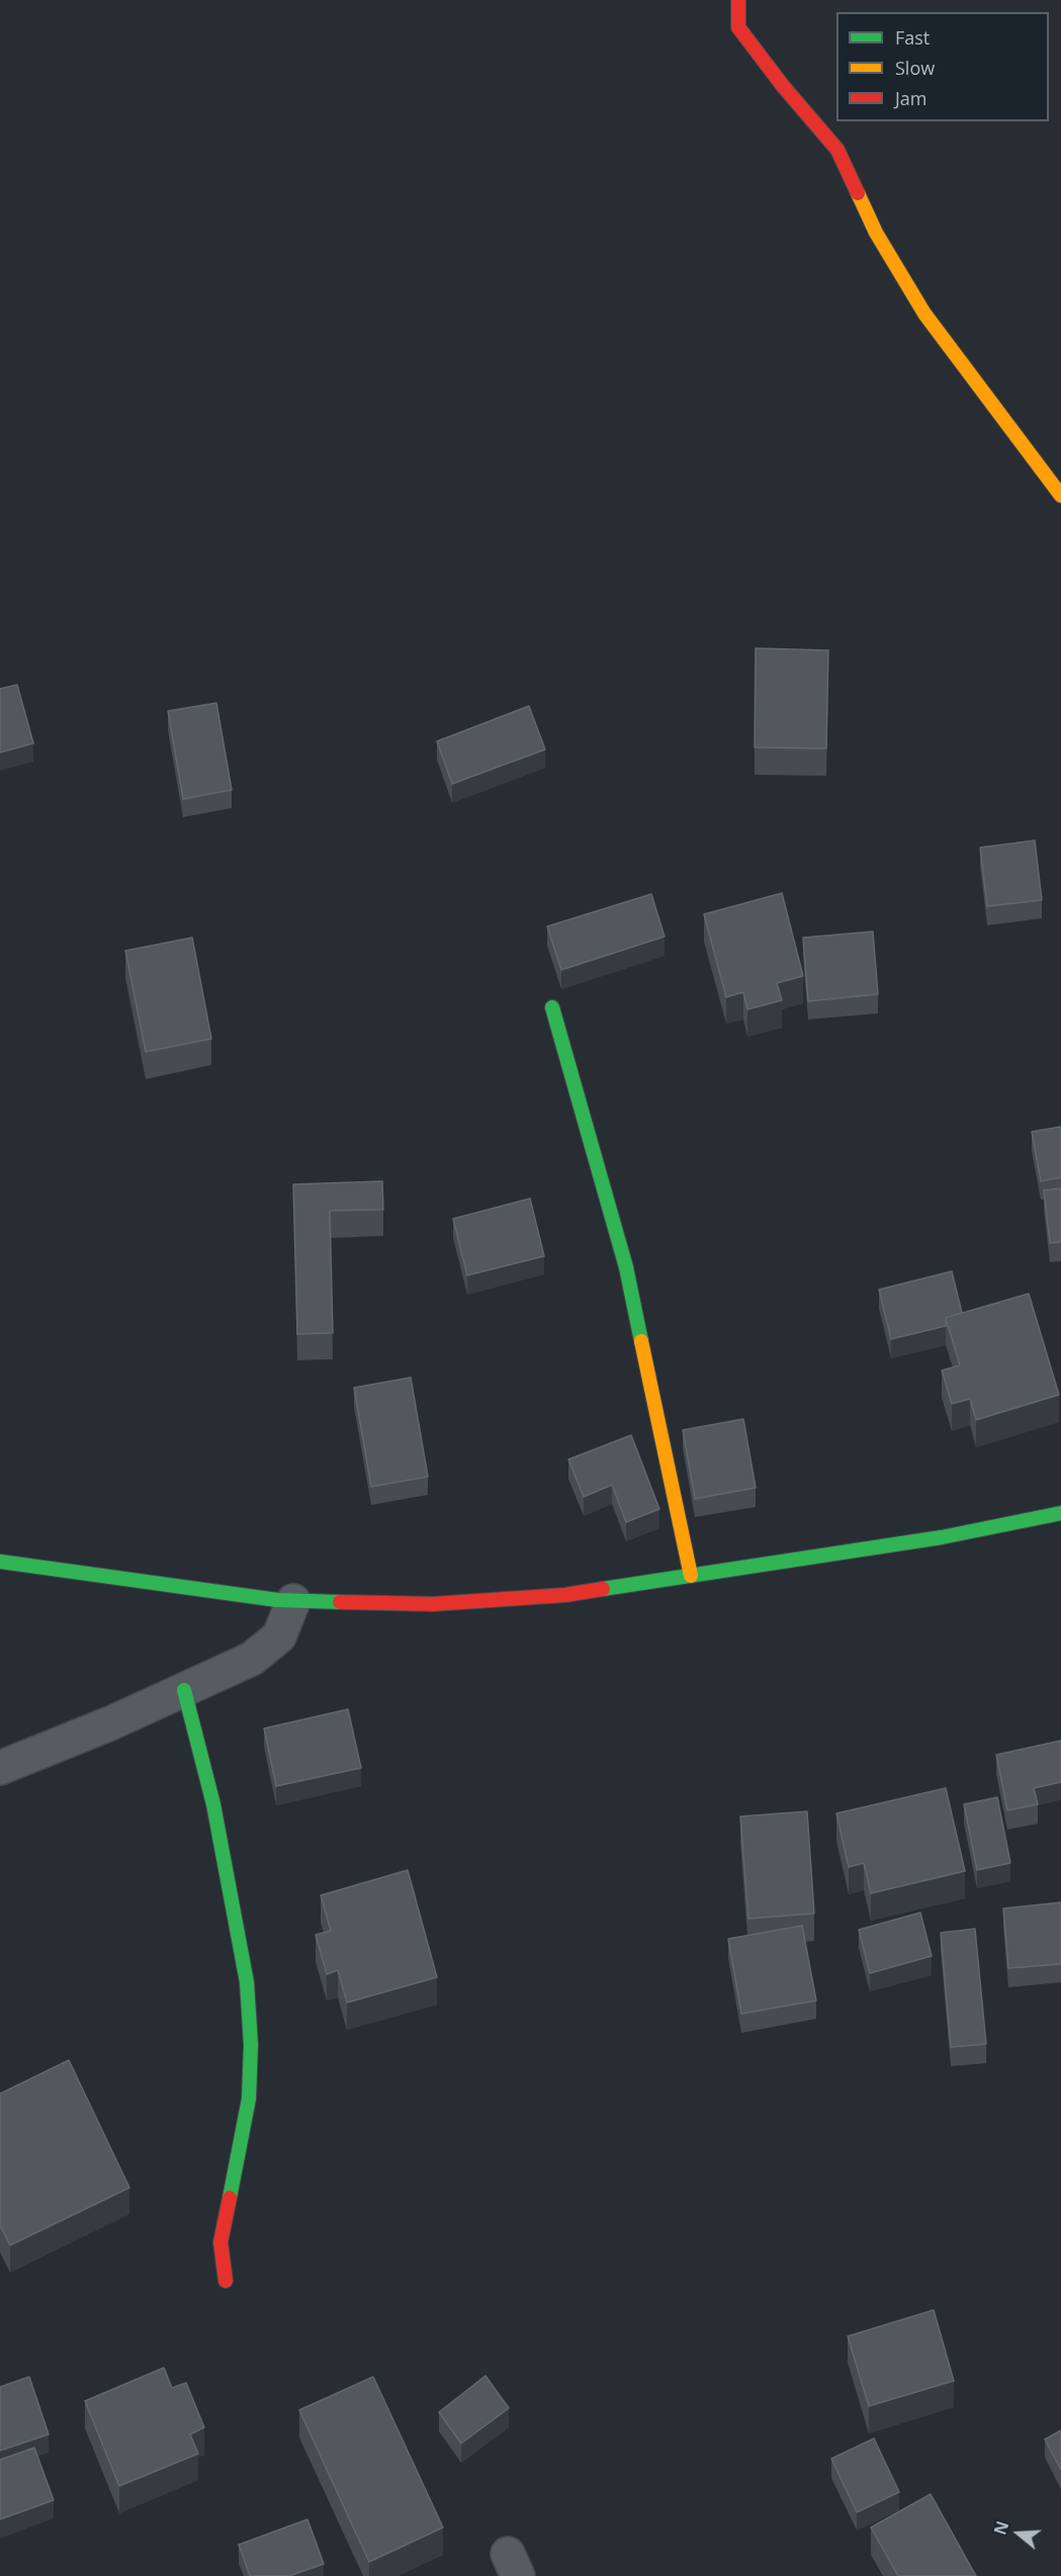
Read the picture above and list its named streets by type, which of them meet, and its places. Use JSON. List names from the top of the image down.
{
  "legend": ["Fast", "Slow", "Jam"],
  "north": "left"
}
